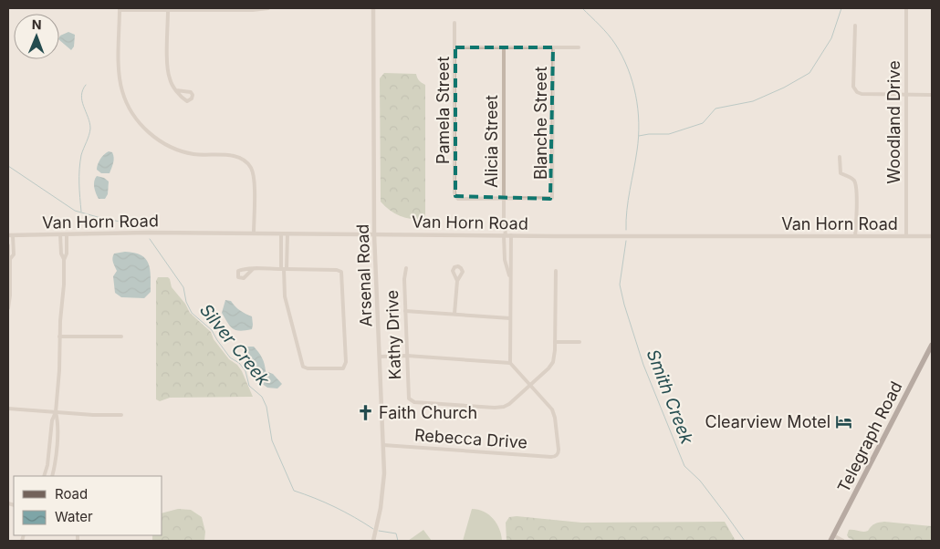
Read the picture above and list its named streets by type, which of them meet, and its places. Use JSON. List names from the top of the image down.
{
  "streets": {
    "main road": ["Telegraph Road"],
    "street": [
      "Pamela Street",
      "Woodland Drive",
      "Blanche Street",
      "Alicia Street",
      "Van Horn Road",
      "Arsenal Road",
      "Kathy Drive",
      "Rebecca Drive"
    ]
  },
  "crossings": [
    ["Pamela Street", "Blanche Street"],
    ["Pamela Street", "Alicia Street"],
    ["Woodland Drive", "Van Horn Road"],
    ["Blanche Street", "Alicia Street"],
    ["Alicia Street", "Van Horn Road"],
    ["Van Horn Road", "Arsenal Road"],
    ["Arsenal Road", "Rebecca Drive"],
    ["Kathy Drive", "Rebecca Drive"]
  ],
  "water": ["Silver Creek", "Smith Creek"],
  "places": {
    "church": ["Faith Church"],
    "hotel": ["Clearview Motel"]
  },
  "legend": ["Road", "Water"],
  "north": "top"
}
